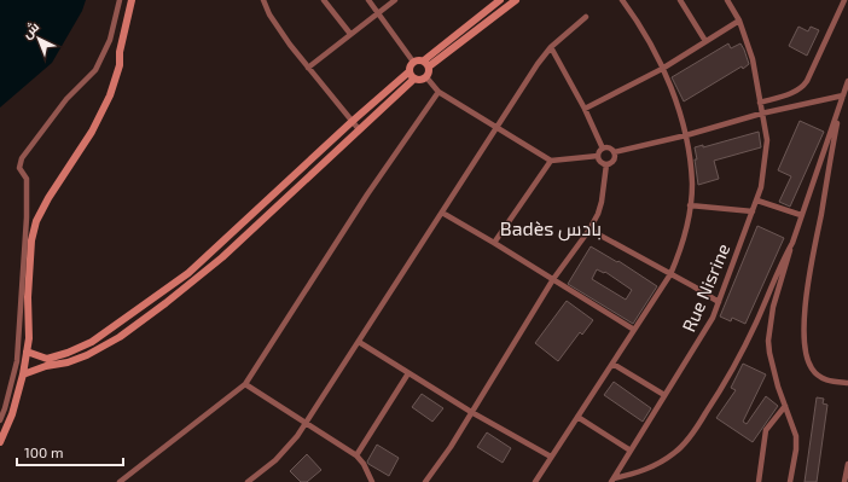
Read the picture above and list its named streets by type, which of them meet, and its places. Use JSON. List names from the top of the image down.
{
  "streets": {
    "street": ["Rue Nisrine"]
  },
  "districts": ["Badès بادس"],
  "scale_bar": "100 m",
  "north": "top left"
}
